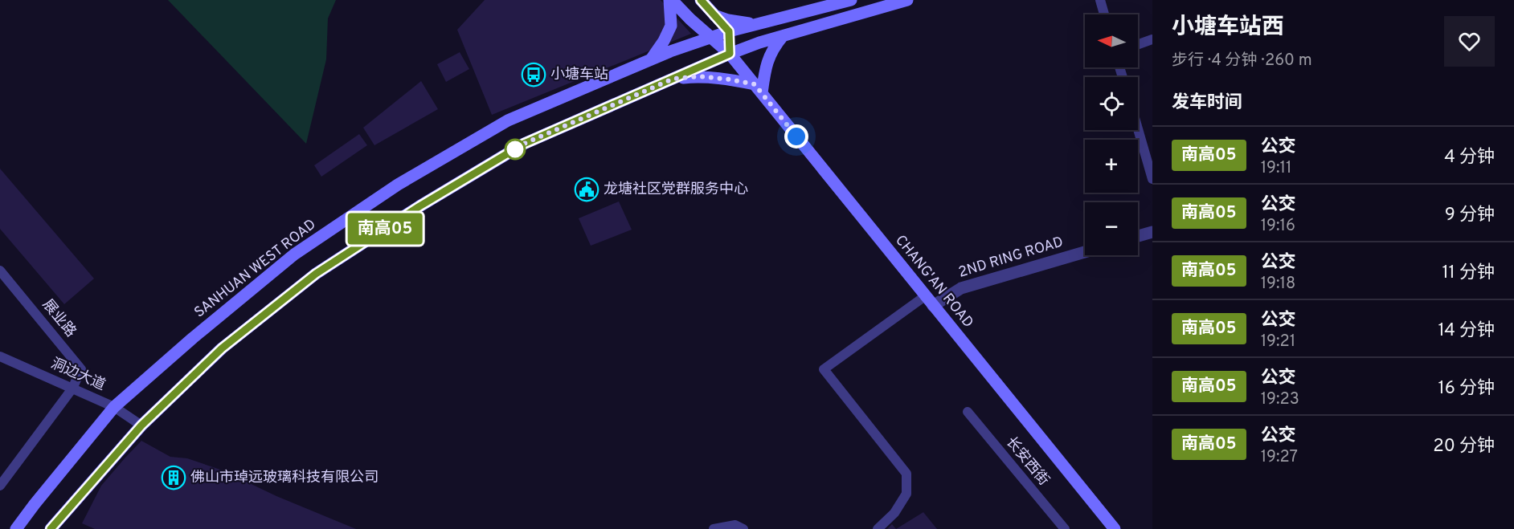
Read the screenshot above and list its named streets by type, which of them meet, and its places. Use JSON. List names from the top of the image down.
{
  "streets": {
    "main road": ["SANHUAN WEST ROAD", "CHANG'AN ROAD"],
    "street": [
      "2ND RING ROAD",
      "展业路",
      "洞边大道",
      "长安西街"
    ]
  },
  "crossings": [
    ["2ND RING ROAD", "CHANG'AN ROAD"],
    ["SANHUAN WEST ROAD", "CHANG'AN ROAD"],
    ["SANHUAN WEST ROAD", "洞边大道"],
    ["展业路", "洞边大道"]
  ],
  "places": {
    "bus stop": ["小塘车站"],
    "public building": ["龙塘社区党群服务中心"],
    "building": ["佛山市琸远玻璃科技有限公司"]
  },
  "lines": ["bus line 南高05"],
  "north": "left",
  "page": {
    "on_map": "南高05",
    "heading": [
      ["小塘车站西", "步行 · 4 分钟 · 260 m"],
      "发车时间"
    ],
    "map_buttons": ["+", "−"],
    "list": [
      {
        "mark": "南高05",
        "name": "公交",
        "note": "19:11",
        "value": "4 分钟"
      },
      {
        "mark": "南高05",
        "name": "公交",
        "note": "19:16",
        "value": "9 分钟"
      },
      {
        "mark": "南高05",
        "name": "公交",
        "note": "19:18",
        "value": "11 分钟"
      },
      {
        "mark": "南高05",
        "name": "公交",
        "note": "19:21",
        "value": "14 分钟"
      },
      {
        "mark": "南高05",
        "name": "公交",
        "note": "19:23",
        "value": "16 分钟"
      },
      {
        "mark": "南高05",
        "name": "公交",
        "note": "19:27",
        "value": "20 分钟"
      }
    ]
  }
}
